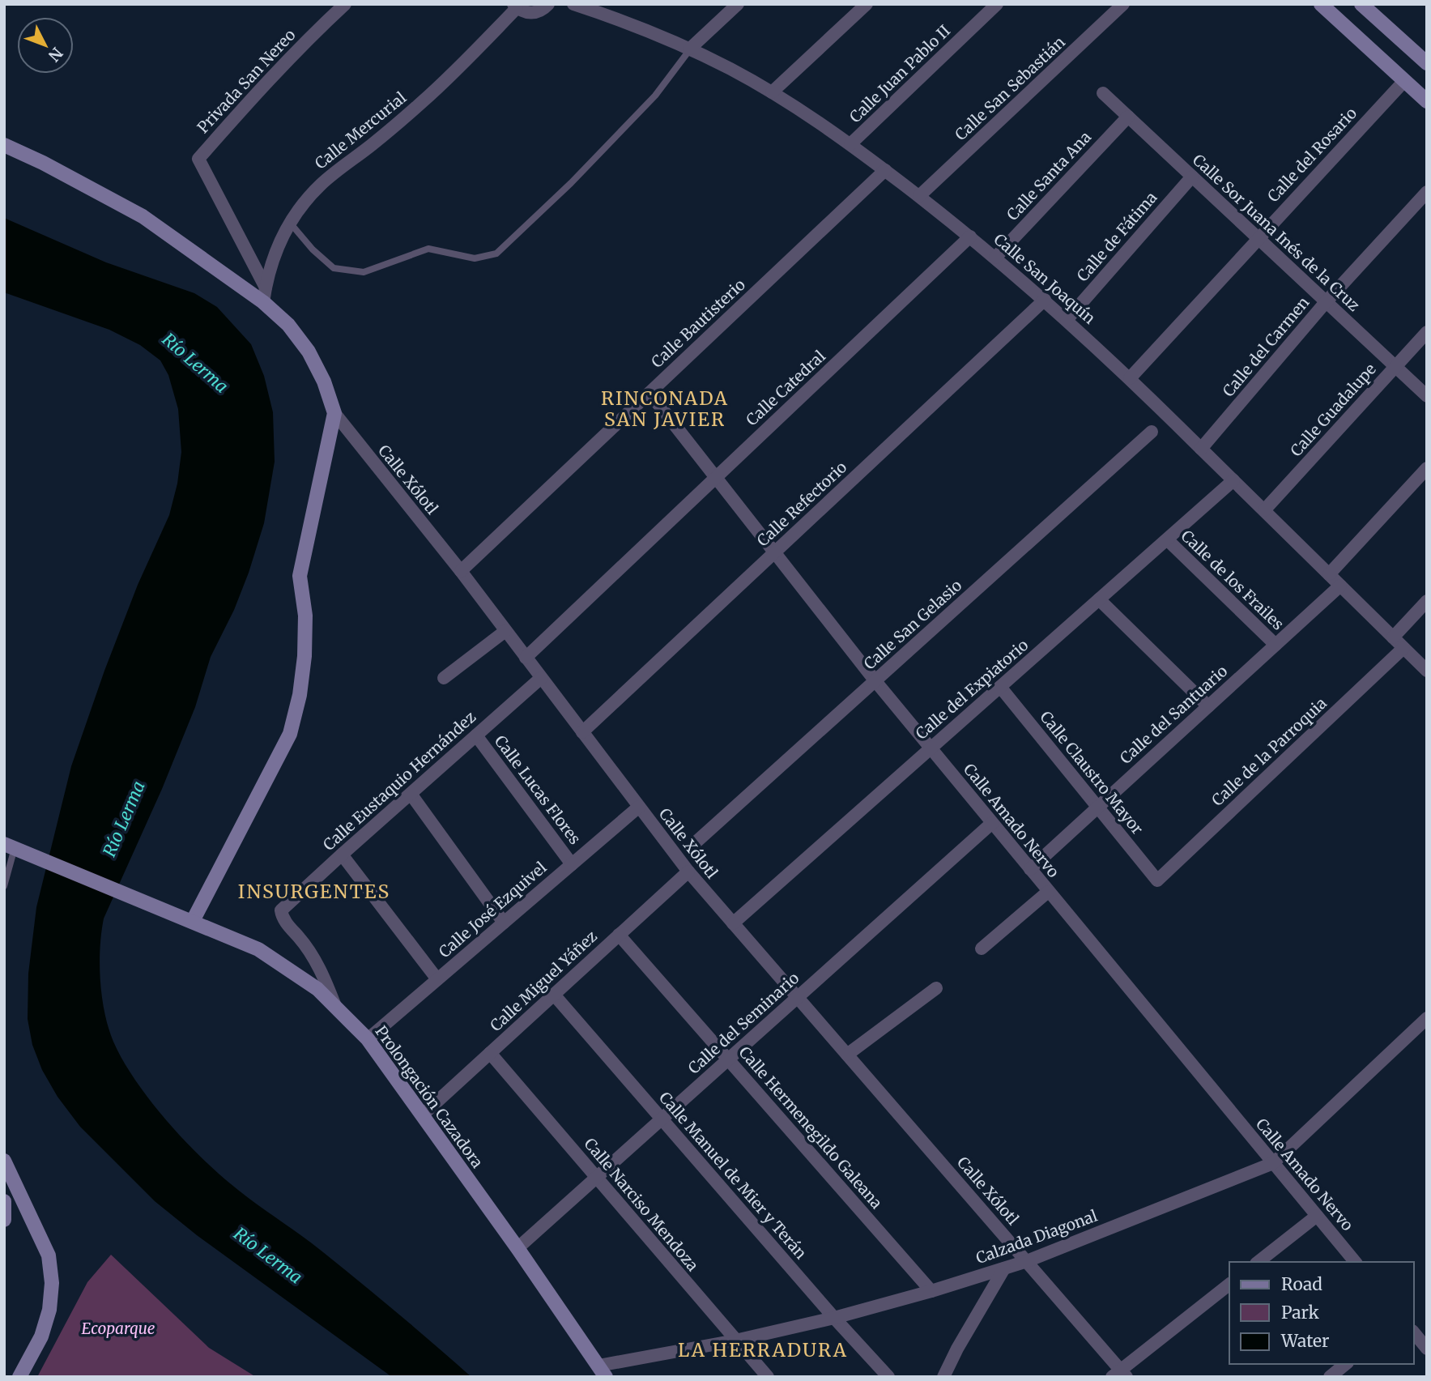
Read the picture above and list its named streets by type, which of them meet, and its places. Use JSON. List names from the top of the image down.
{
  "streets": {
    "street": [
      "Calle Juan Pablo II",
      "Privada San Nereo",
      "Calle San Sebastián",
      "Calle Mercurial",
      "Calle del Rosario",
      "Calle Santa Ana",
      "Calle Sor Juana Inés de la Cruz",
      "Calle de Fátima",
      "Calle San Joaquín",
      "Calle Bautisterio",
      "Calle del Carmen",
      "Calle Catedral",
      "Calle Guadalupe",
      "Calle Xólotl",
      "Calle Refectorio",
      "Calle de los Frailes",
      "Calle San Gelasio",
      "Calle del Expiatorio",
      "Calle del Santuario",
      "Calle de la Parroquia",
      "Calle Claustro Mayor",
      "Calle Eustaquio Hernández",
      "Calle Lucas Flores",
      "Calle Amado Nervo",
      "Calle José Ezquivel",
      "Calle Miguel Yáñez",
      "Calle del Seminario",
      "Prolongación Cazadora",
      "Calle Hermenegildo Galeana",
      "Calle Manuel de Mier y Terán",
      "Calle Narciso Mendoza",
      "Calzada Diagonal"
    ]
  },
  "crossings": [
    ["Calle Juan Pablo II", "Calle San Joaquín"],
    ["Privada San Nereo", "Calle Mercurial"],
    ["Privada San Nereo", "Calle Xólotl"],
    ["Calle San Sebastián", "Calle San Joaquín"],
    ["Calle Mercurial", "Calle Xólotl"],
    ["Calle del Rosario", "Calle Sor Juana Inés de la Cruz"],
    ["Calle del Rosario", "Calle San Joaquín"],
    ["Calle Santa Ana", "Calle Sor Juana Inés de la Cruz"],
    ["Calle Santa Ana", "Calle San Joaquín"],
    ["Calle Sor Juana Inés de la Cruz", "Calle de Fátima"],
    ["Calle Sor Juana Inés de la Cruz", "Calle del Carmen"],
    ["Calle Sor Juana Inés de la Cruz", "Calle Guadalupe"],
    ["Calle de Fátima", "Calle San Joaquín"],
    ["Calle San Joaquín", "Calle Bautisterio"],
    ["Calle San Joaquín", "Calle del Carmen"],
    ["Calle San Joaquín", "Calle Catedral"],
    ["Calle San Joaquín", "Calle Guadalupe"],
    ["Calle San Joaquín", "Calle Refectorio"],
    ["Calle San Joaquín", "Calle del Expiatorio"],
    ["Calle San Joaquín", "Calle del Santuario"],
    ["Calle San Joaquín", "Calle de la Parroquia"],
    ["Calle Bautisterio", "Calle Xólotl"],
    ["Calle Bautisterio", "Calle Amado Nervo"],
    ["Calle Catedral", "Calle Xólotl"],
    ["Calle Catedral", "Calle Amado Nervo"],
    ["Calle Xólotl", "Calle Refectorio"],
    ["Calle Xólotl", "Calle del Expiatorio"],
    ["Calle Xólotl", "Calle Eustaquio Hernández"],
    ["Calle Xólotl", "Calle José Ezquivel"],
    ["Calle Xólotl", "Calle Miguel Yáñez"],
    ["Calle Xólotl", "Calle del Seminario"],
    ["Calle Xólotl", "Calzada Diagonal"],
    ["Calle Refectorio", "Calle Amado Nervo"],
    ["Calle de los Frailes", "Calle del Expiatorio"],
    ["Calle de los Frailes", "Calle del Santuario"],
    ["Calle San Gelasio", "Calle Amado Nervo"],
    ["Calle del Expiatorio", "Calle Claustro Mayor"],
    ["Calle del Expiatorio", "Calle Amado Nervo"],
    ["Calle del Santuario", "Calle Claustro Mayor"],
    ["Calle del Santuario", "Calle Amado Nervo"],
    ["Calle de la Parroquia", "Calle Claustro Mayor"],
    ["Calle Eustaquio Hernández", "Calle Lucas Flores"],
    ["Calle Eustaquio Hernández", "Prolongación Cazadora"],
    ["Calle Lucas Flores", "Calle José Ezquivel"],
    ["Calle Amado Nervo", "Calle del Seminario"],
    ["Calle Amado Nervo", "Calzada Diagonal"],
    ["Calle José Ezquivel", "Prolongación Cazadora"],
    ["Calle Miguel Yáñez", "Prolongación Cazadora"],
    ["Calle Miguel Yáñez", "Calle Hermenegildo Galeana"],
    ["Calle Miguel Yáñez", "Calle Manuel de Mier y Terán"],
    ["Calle Miguel Yáñez", "Calle Narciso Mendoza"],
    ["Calle del Seminario", "Prolongación Cazadora"],
    ["Calle del Seminario", "Calle Hermenegildo Galeana"],
    ["Calle del Seminario", "Calle Manuel de Mier y Terán"],
    ["Calle del Seminario", "Calle Narciso Mendoza"],
    ["Prolongación Cazadora", "Calzada Diagonal"],
    ["Calle Hermenegildo Galeana", "Calzada Diagonal"],
    ["Calle Manuel de Mier y Terán", "Calzada Diagonal"],
    ["Calle Narciso Mendoza", "Calzada Diagonal"]
  ],
  "districts": ["RINCONADA SAN JAVIER", "INSURGENTES", "LA HERRADURA"],
  "water": ["Río Lerma"],
  "parks": ["Ecoparque"],
  "legend": ["Road", "Park", "Water"],
  "north": "bottom right"
}
